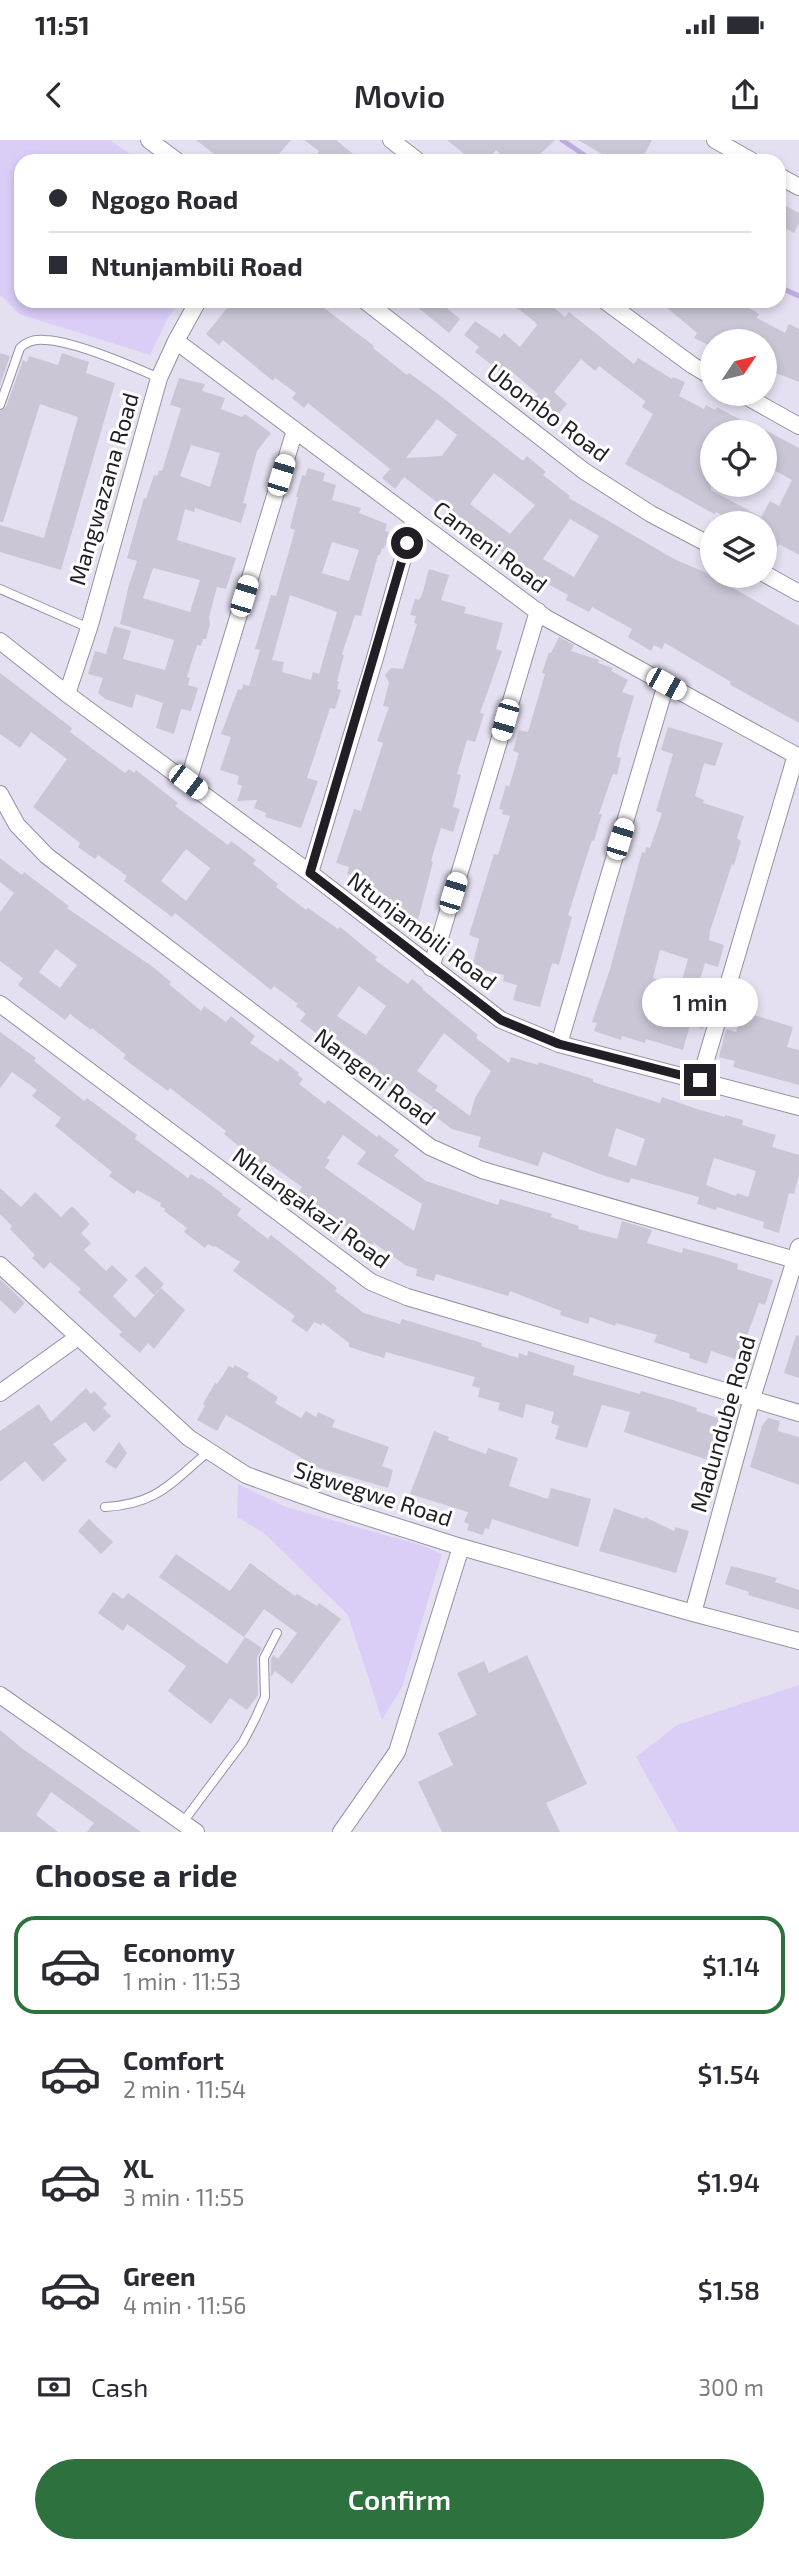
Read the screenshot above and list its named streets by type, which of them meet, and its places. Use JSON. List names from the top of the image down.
{
  "streets": {
    "street": [
      "Ubombo Road",
      "Mangwazana Road",
      "Cameni Road",
      "Ntunjambili Road",
      "Nangeni Road",
      "Nhlangakazi Road",
      "Madundube Road",
      "Sigwegwe Road"
    ]
  },
  "crossings": [
    ["Mangwazana Road", "Cameni Road"],
    ["Mangwazana Road", "Ntunjambili Road"],
    ["Nangeni Road", "Madundube Road"],
    ["Nhlangakazi Road", "Madundube Road"],
    ["Madundube Road", "Sigwegwe Road"]
  ],
  "north": "top right",
  "page": {
    "status": "11:51",
    "header": "Movio",
    "banner": ["Ngogo Road", "Ntunjambili Road"],
    "bubble": "1 min",
    "heading": "Choose a ride",
    "list": [
      {
        "name": "Economy",
        "note": "1 min · 11:53",
        "value": "$1.14"
      },
      {
        "name": "Comfort",
        "note": "2 min · 11:54",
        "value": "$1.54"
      },
      {
        "name": "XL",
        "note": "3 min · 11:55",
        "value": "$1.94"
      },
      {
        "name": "Green",
        "note": "4 min · 11:56",
        "value": "$1.58"
      }
    ],
    "pay": ["Cash", "300 m"],
    "buttons": "Confirm"
  }
}
